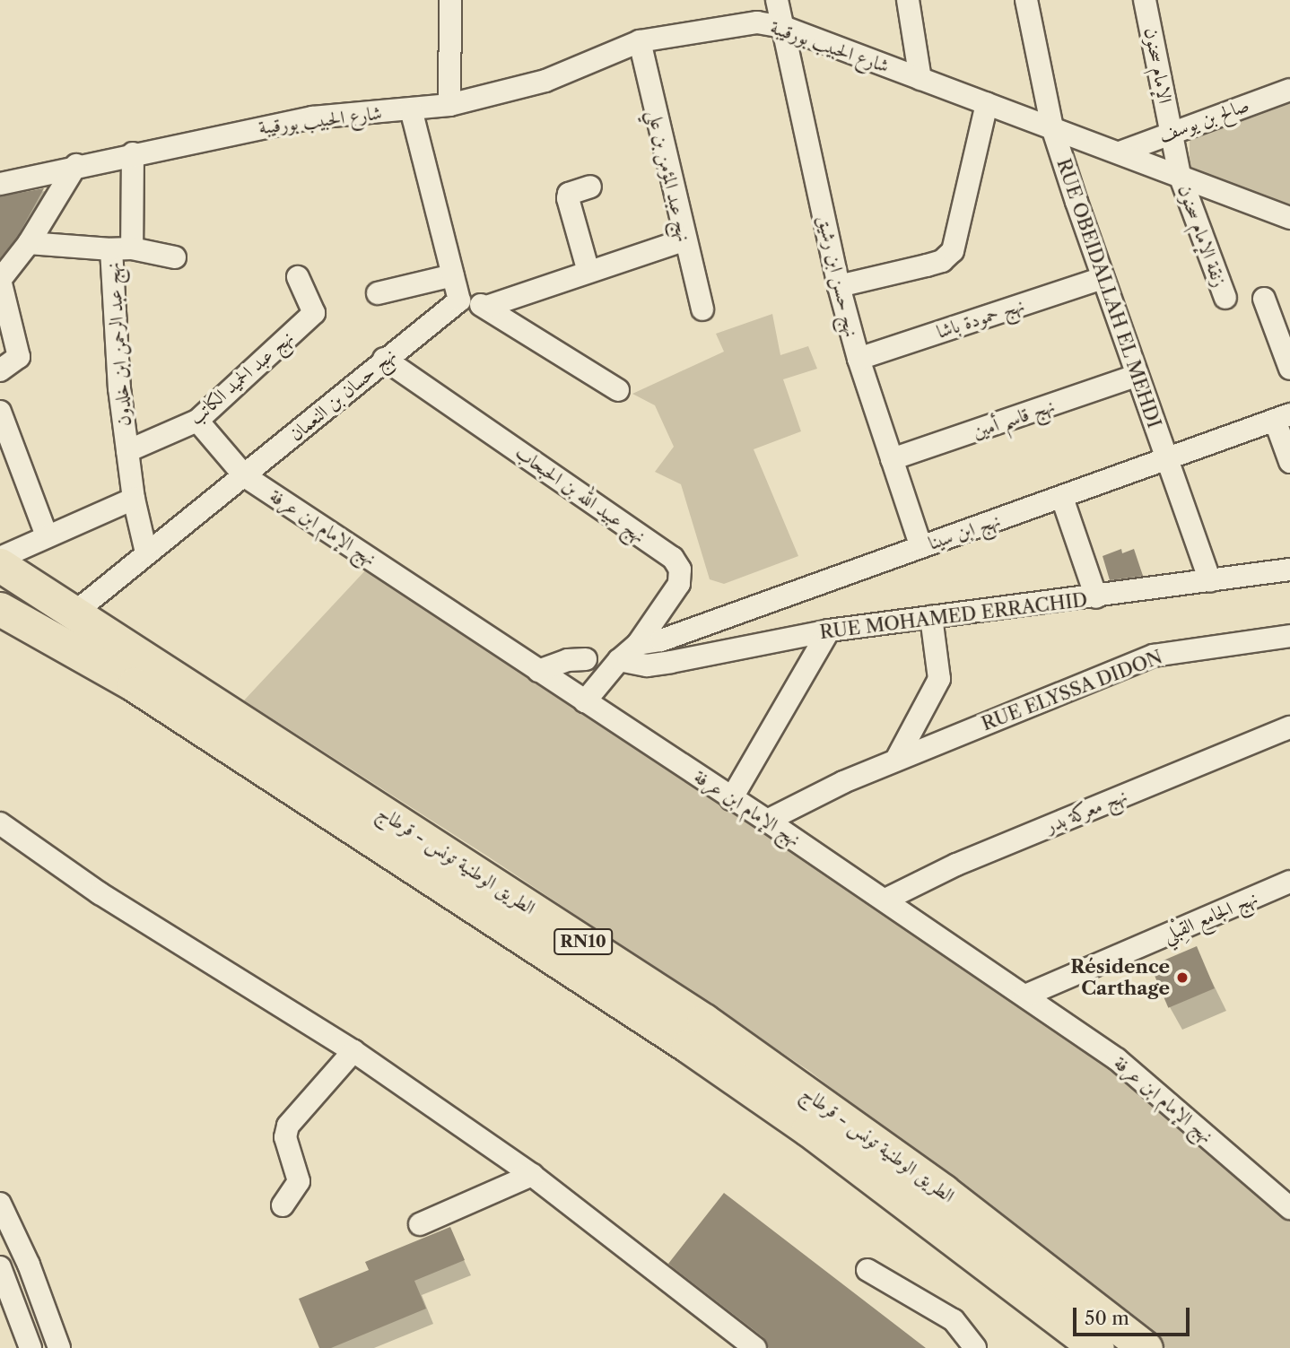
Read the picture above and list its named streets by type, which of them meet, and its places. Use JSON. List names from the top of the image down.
{
  "streets": {
    "highway": ["الطريق الوطنية تونس - قرطاج", "RN10"],
    "street": [
      "شارع الحبيب بورقيبة",
      "الإمام سحنون",
      "صالح بن يوسف",
      "نهج عبد المؤمن بن علي",
      "زنقة الإمام سحنون",
      "نهج حسن ابن رشيق",
      "RUE OBEIDALLAH EL MEHDI",
      "نهج حمودة باشا",
      "نهج عبد الرحمن ابن خلدون",
      "نهج عبد الحميد الكاتب",
      "نهج حسان بن النعمان",
      "نهج قاسم أمين",
      "نهج عبيد الله بن الحبحاب",
      "نهج الإمام ابن عرفة",
      "نهج ابن سينا",
      "RUE MOHAMED ERRACHID",
      "RUE ELYSSA DIDON",
      "نهج معركة بدر",
      "نهج الجامع القِبْلي"
    ]
  },
  "crossings": [
    ["شارع الحبيب بورقيبة", "الإمام سحنون"],
    ["شارع الحبيب بورقيبة", "صالح بن يوسف"],
    ["شارع الحبيب بورقيبة", "نهج عبد المؤمن بن علي"],
    ["شارع الحبيب بورقيبة", "زنقة الإمام سحنون"],
    ["شارع الحبيب بورقيبة", "نهج حسن ابن رشيق"],
    ["شارع الحبيب بورقيبة", "RUE OBEIDALLAH EL MEHDI"],
    ["شارع الحبيب بورقيبة", "نهج عبد الرحمن ابن خلدون"],
    ["الإمام سحنون", "صالح بن يوسف"],
    ["الإمام سحنون", "زنقة الإمام سحنون"],
    ["نهج حسن ابن رشيق", "نهج حمودة باشا"],
    ["نهج حسن ابن رشيق", "نهج قاسم أمين"],
    ["نهج حسن ابن رشيق", "نهج ابن سينا"],
    ["RUE OBEIDALLAH EL MEHDI", "نهج حمودة باشا"],
    ["RUE OBEIDALLAH EL MEHDI", "نهج قاسم أمين"],
    ["RUE OBEIDALLAH EL MEHDI", "نهج ابن سينا"],
    ["RUE OBEIDALLAH EL MEHDI", "RUE MOHAMED ERRACHID"],
    ["نهج عبد الرحمن ابن خلدون", "نهج عبد الحميد الكاتب"],
    ["نهج عبد الرحمن ابن خلدون", "نهج حسان بن النعمان"],
    ["نهج عبد الحميد الكاتب", "نهج الإمام ابن عرفة"],
    ["نهج حسان بن النعمان", "نهج عبيد الله بن الحبحاب"],
    ["نهج حسان بن النعمان", "نهج الإمام ابن عرفة"],
    ["نهج حسان بن النعمان", "الطريق الوطنية تونس - قرطاج"],
    ["نهج عبيد الله بن الحبحاب", "نهج الإمام ابن عرفة"],
    ["نهج عبيد الله بن الحبحاب", "نهج ابن سينا"],
    ["نهج عبيد الله بن الحبحاب", "RUE MOHAMED ERRACHID"],
    ["نهج الإمام ابن عرفة", "RUE ELYSSA DIDON"],
    ["نهج الإمام ابن عرفة", "نهج معركة بدر"],
    ["نهج الإمام ابن عرفة", "نهج الجامع القِبْلي"]
  ],
  "places": ["Résidence Carthage"],
  "scale_bar": "50 m"
}
